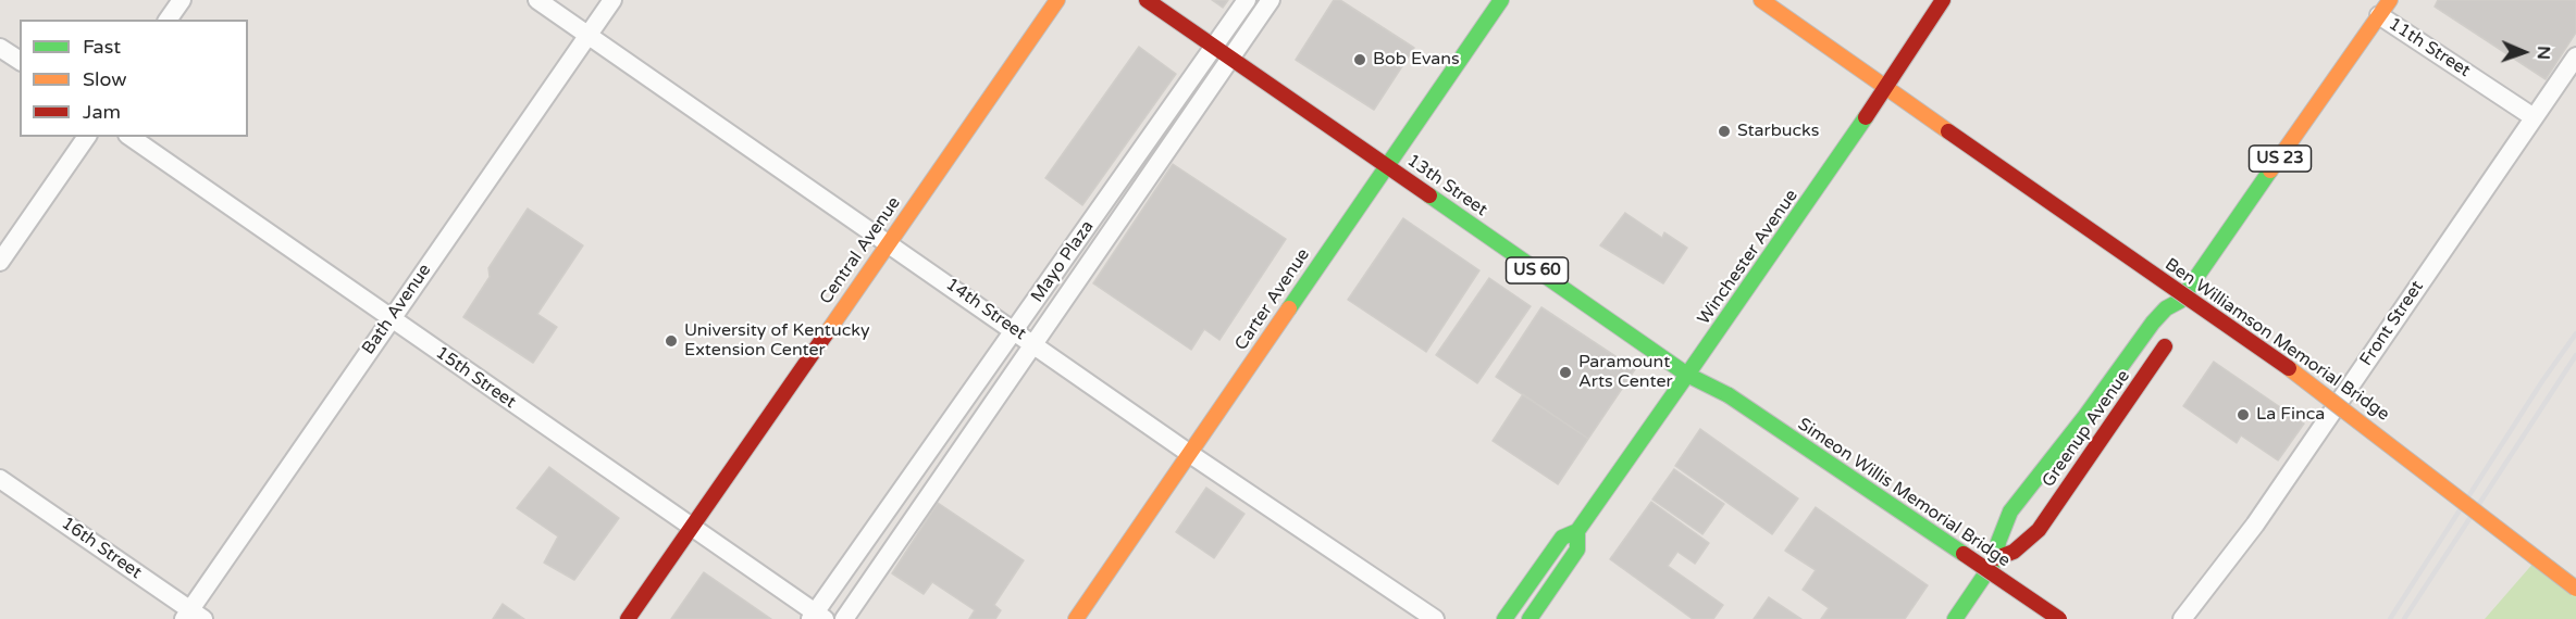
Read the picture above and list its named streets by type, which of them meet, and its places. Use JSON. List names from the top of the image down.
{
  "streets": {
    "main road": [
      "US 23",
      "13th Street",
      "Central Avenue",
      "Winchester Avenue",
      "US 60",
      "Carter Avenue",
      "Ben Williamson Memorial Bridge",
      "Greenup Avenue",
      "Simeon Willis Memorial Bridge"
    ],
    "street": [
      "11th Street",
      "Mayo Plaza",
      "Bath Avenue",
      "14th Street",
      "Front Street",
      "15th Street",
      "16th Street"
    ]
  },
  "crossings": [
    ["11th Street", "Front Street"],
    ["11th Street", "Greenup Avenue"],
    ["13th Street", "Winchester Avenue"],
    ["13th Street", "Mayo Plaza"],
    ["13th Street", "Carter Avenue"],
    ["13th Street", "Simeon Willis Memorial Bridge"],
    ["Central Avenue", "14th Street"],
    ["Central Avenue", "15th Street"],
    ["Winchester Avenue", "Ben Williamson Memorial Bridge"],
    ["Mayo Plaza", "14th Street"],
    ["Mayo Plaza", "15th Street"],
    ["Carter Avenue", "14th Street"],
    ["Bath Avenue", "14th Street"],
    ["Bath Avenue", "15th Street"],
    ["Bath Avenue", "16th Street"]
  ],
  "places": [
    "Bob Evans",
    "Starbucks",
    "University of Kentucky Extension Center",
    "Paramount Arts Center",
    "La Finca"
  ],
  "legend": ["Fast", "Slow", "Jam"],
  "north": "right"
}
